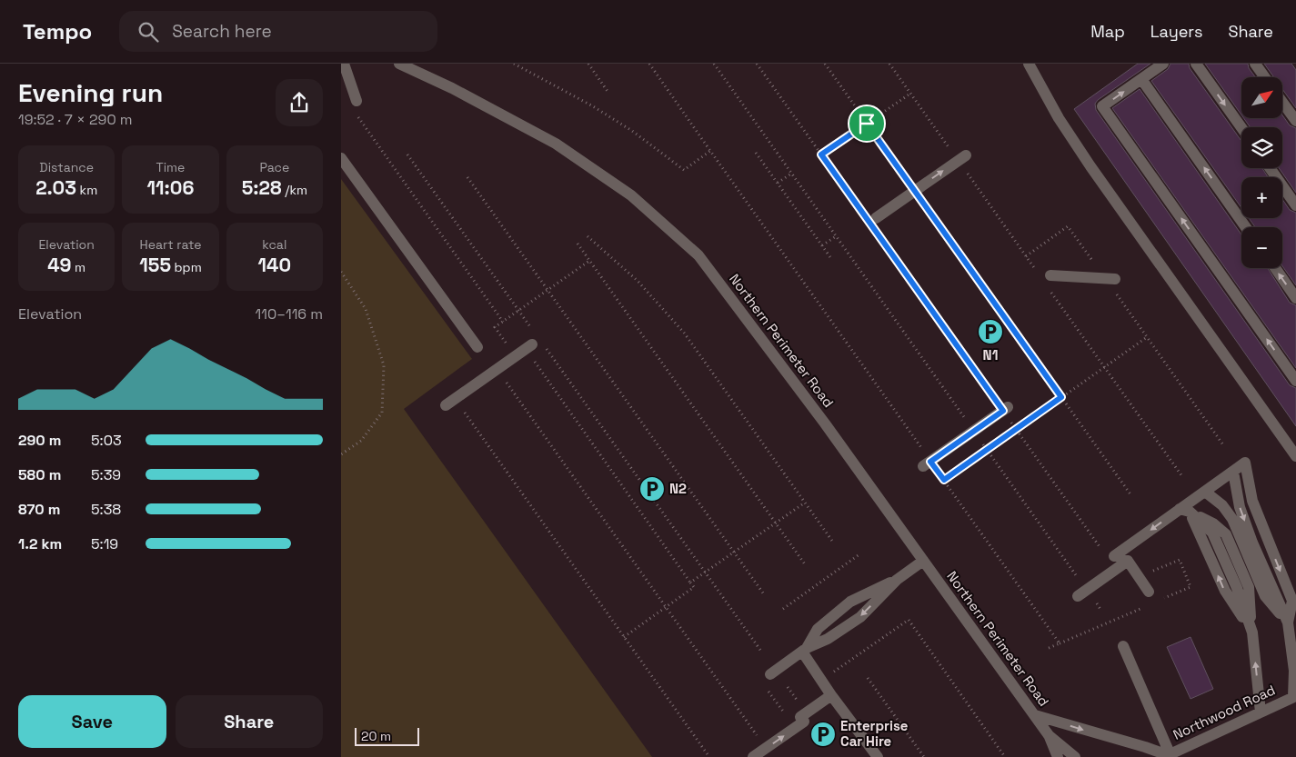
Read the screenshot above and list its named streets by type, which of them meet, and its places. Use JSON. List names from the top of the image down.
{
  "streets": {
    "street": ["Northern Perimeter Road", "Northwood Road"]
  },
  "places": {
    "parking": ["N1", "N2", "Enterprise Car Hire"]
  },
  "scale_bar": "20 m",
  "north": "top right",
  "page": {
    "header": "Tempo",
    "search": "Search here",
    "nav": ["Map", "Layers", "Share"],
    "heading": ["Evening run", "19:52 · 7 × 290 m"],
    "map_buttons": ["+", "−"],
    "stats": [
      ["Distance", "2.03 km"],
      ["Time", "11:06"],
      ["Pace", "5:28 /km"],
      ["Elevation", "49 m"],
      ["Heart rate", "155 bpm"],
      ["kcal", "140"]
    ],
    "chart": ["Elevation", "110–116 m"],
    "list": [
      {
        "name": "290 m",
        "note": "5:03"
      },
      {
        "name": "580 m",
        "note": "5:39"
      },
      {
        "name": "870 m",
        "note": "5:38"
      },
      {
        "name": "1.2 km",
        "note": "5:19"
      }
    ],
    "buttons": ["Save", "Share"],
    "scale": "20 m"
  }
}
